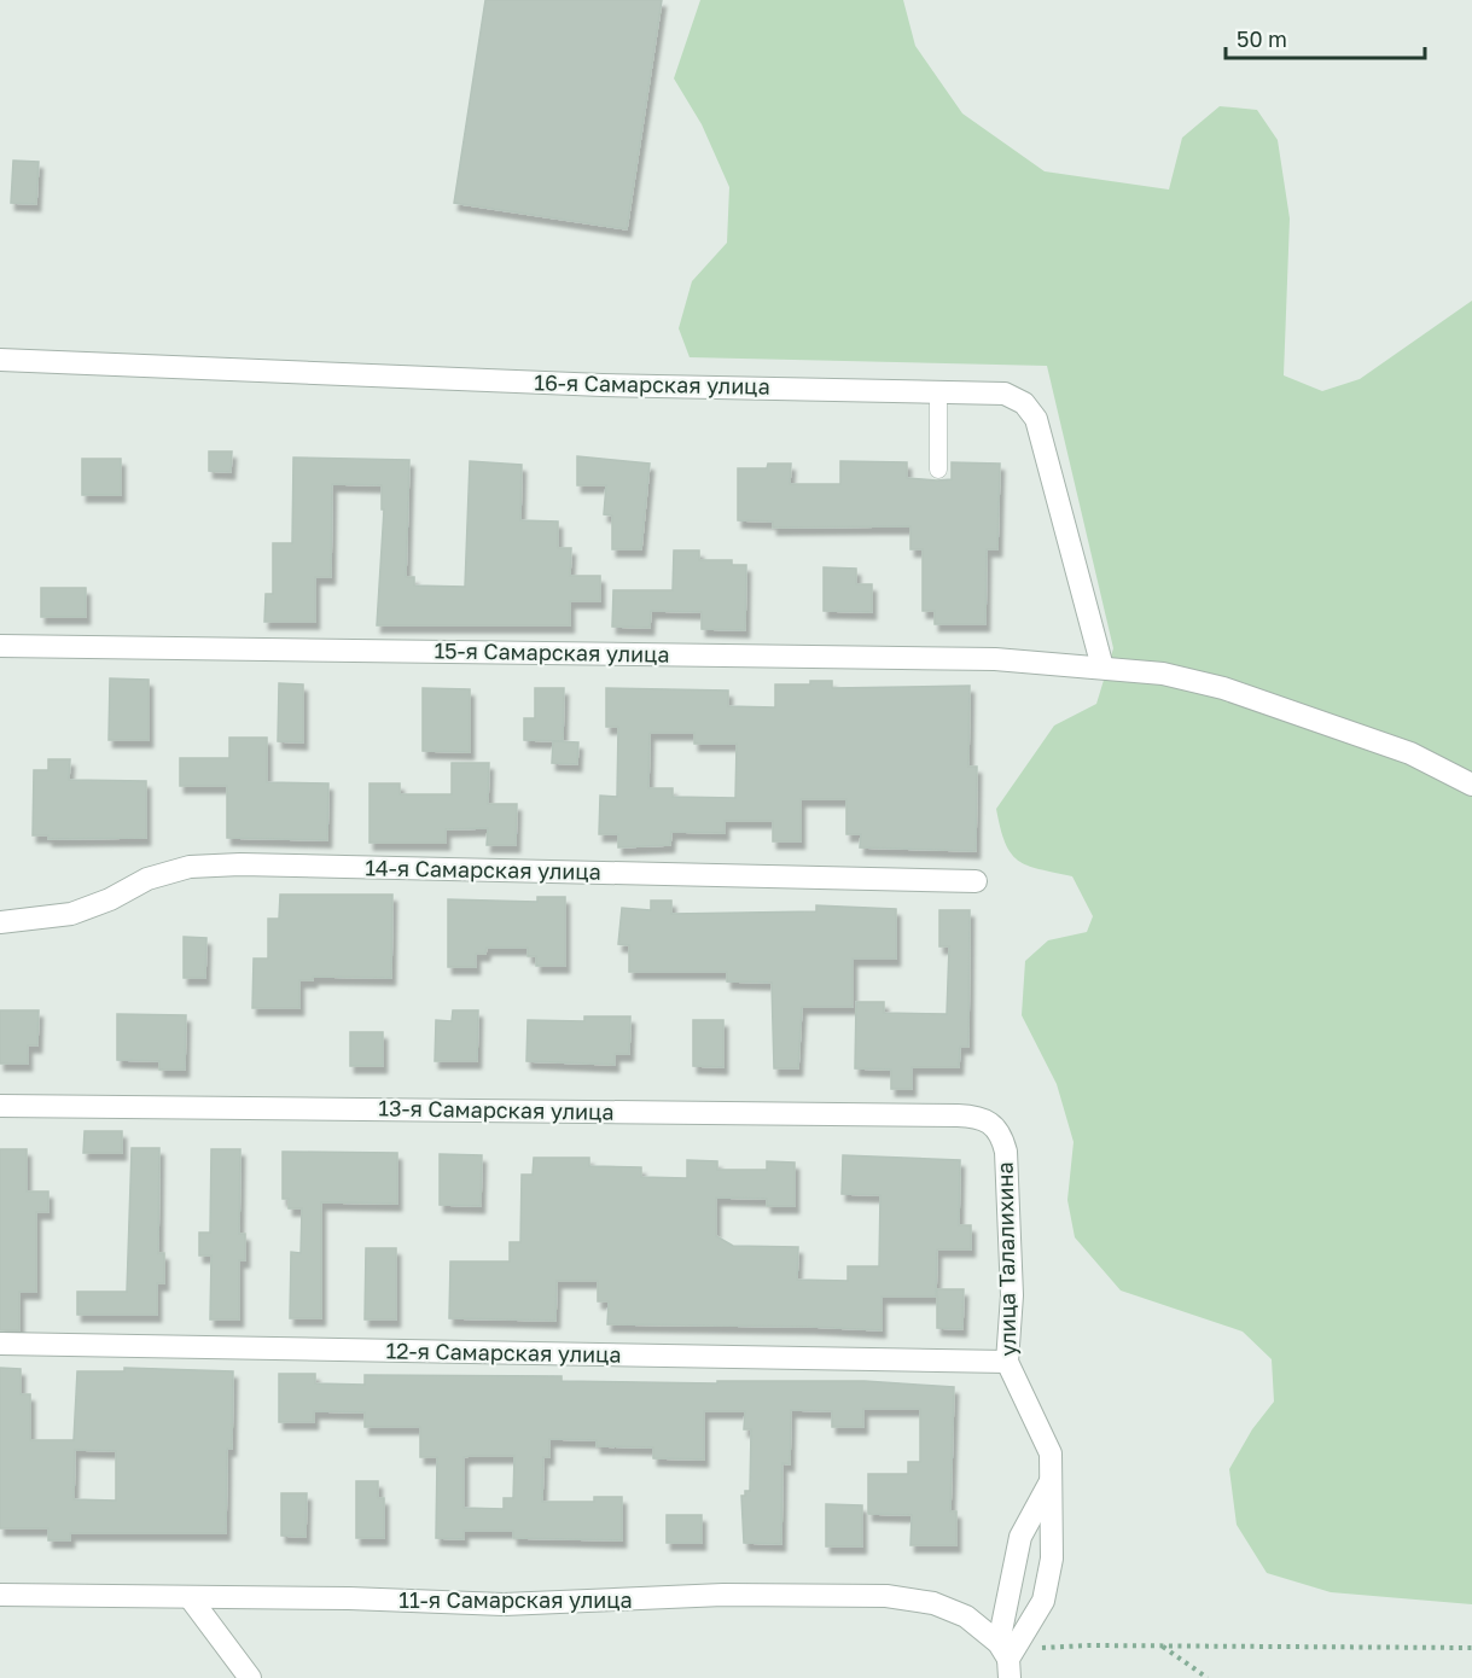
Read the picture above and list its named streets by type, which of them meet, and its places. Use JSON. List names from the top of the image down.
{
  "streets": {
    "street": [
      "16-я Самарская улица",
      "15-я Самарская улица",
      "14-я Самарская улица",
      "13-я Самарская улица",
      "улица Талалихина",
      "12-я Самарская улица",
      "11-я Самарская улица"
    ]
  },
  "crossings": [
    ["16-я Самарская улица", "15-я Самарская улица"],
    ["13-я Самарская улица", "улица Талалихина"],
    ["улица Талалихина", "12-я Самарская улица"],
    ["улица Талалихина", "11-я Самарская улица"]
  ],
  "scale_bar": "50 m"
}
